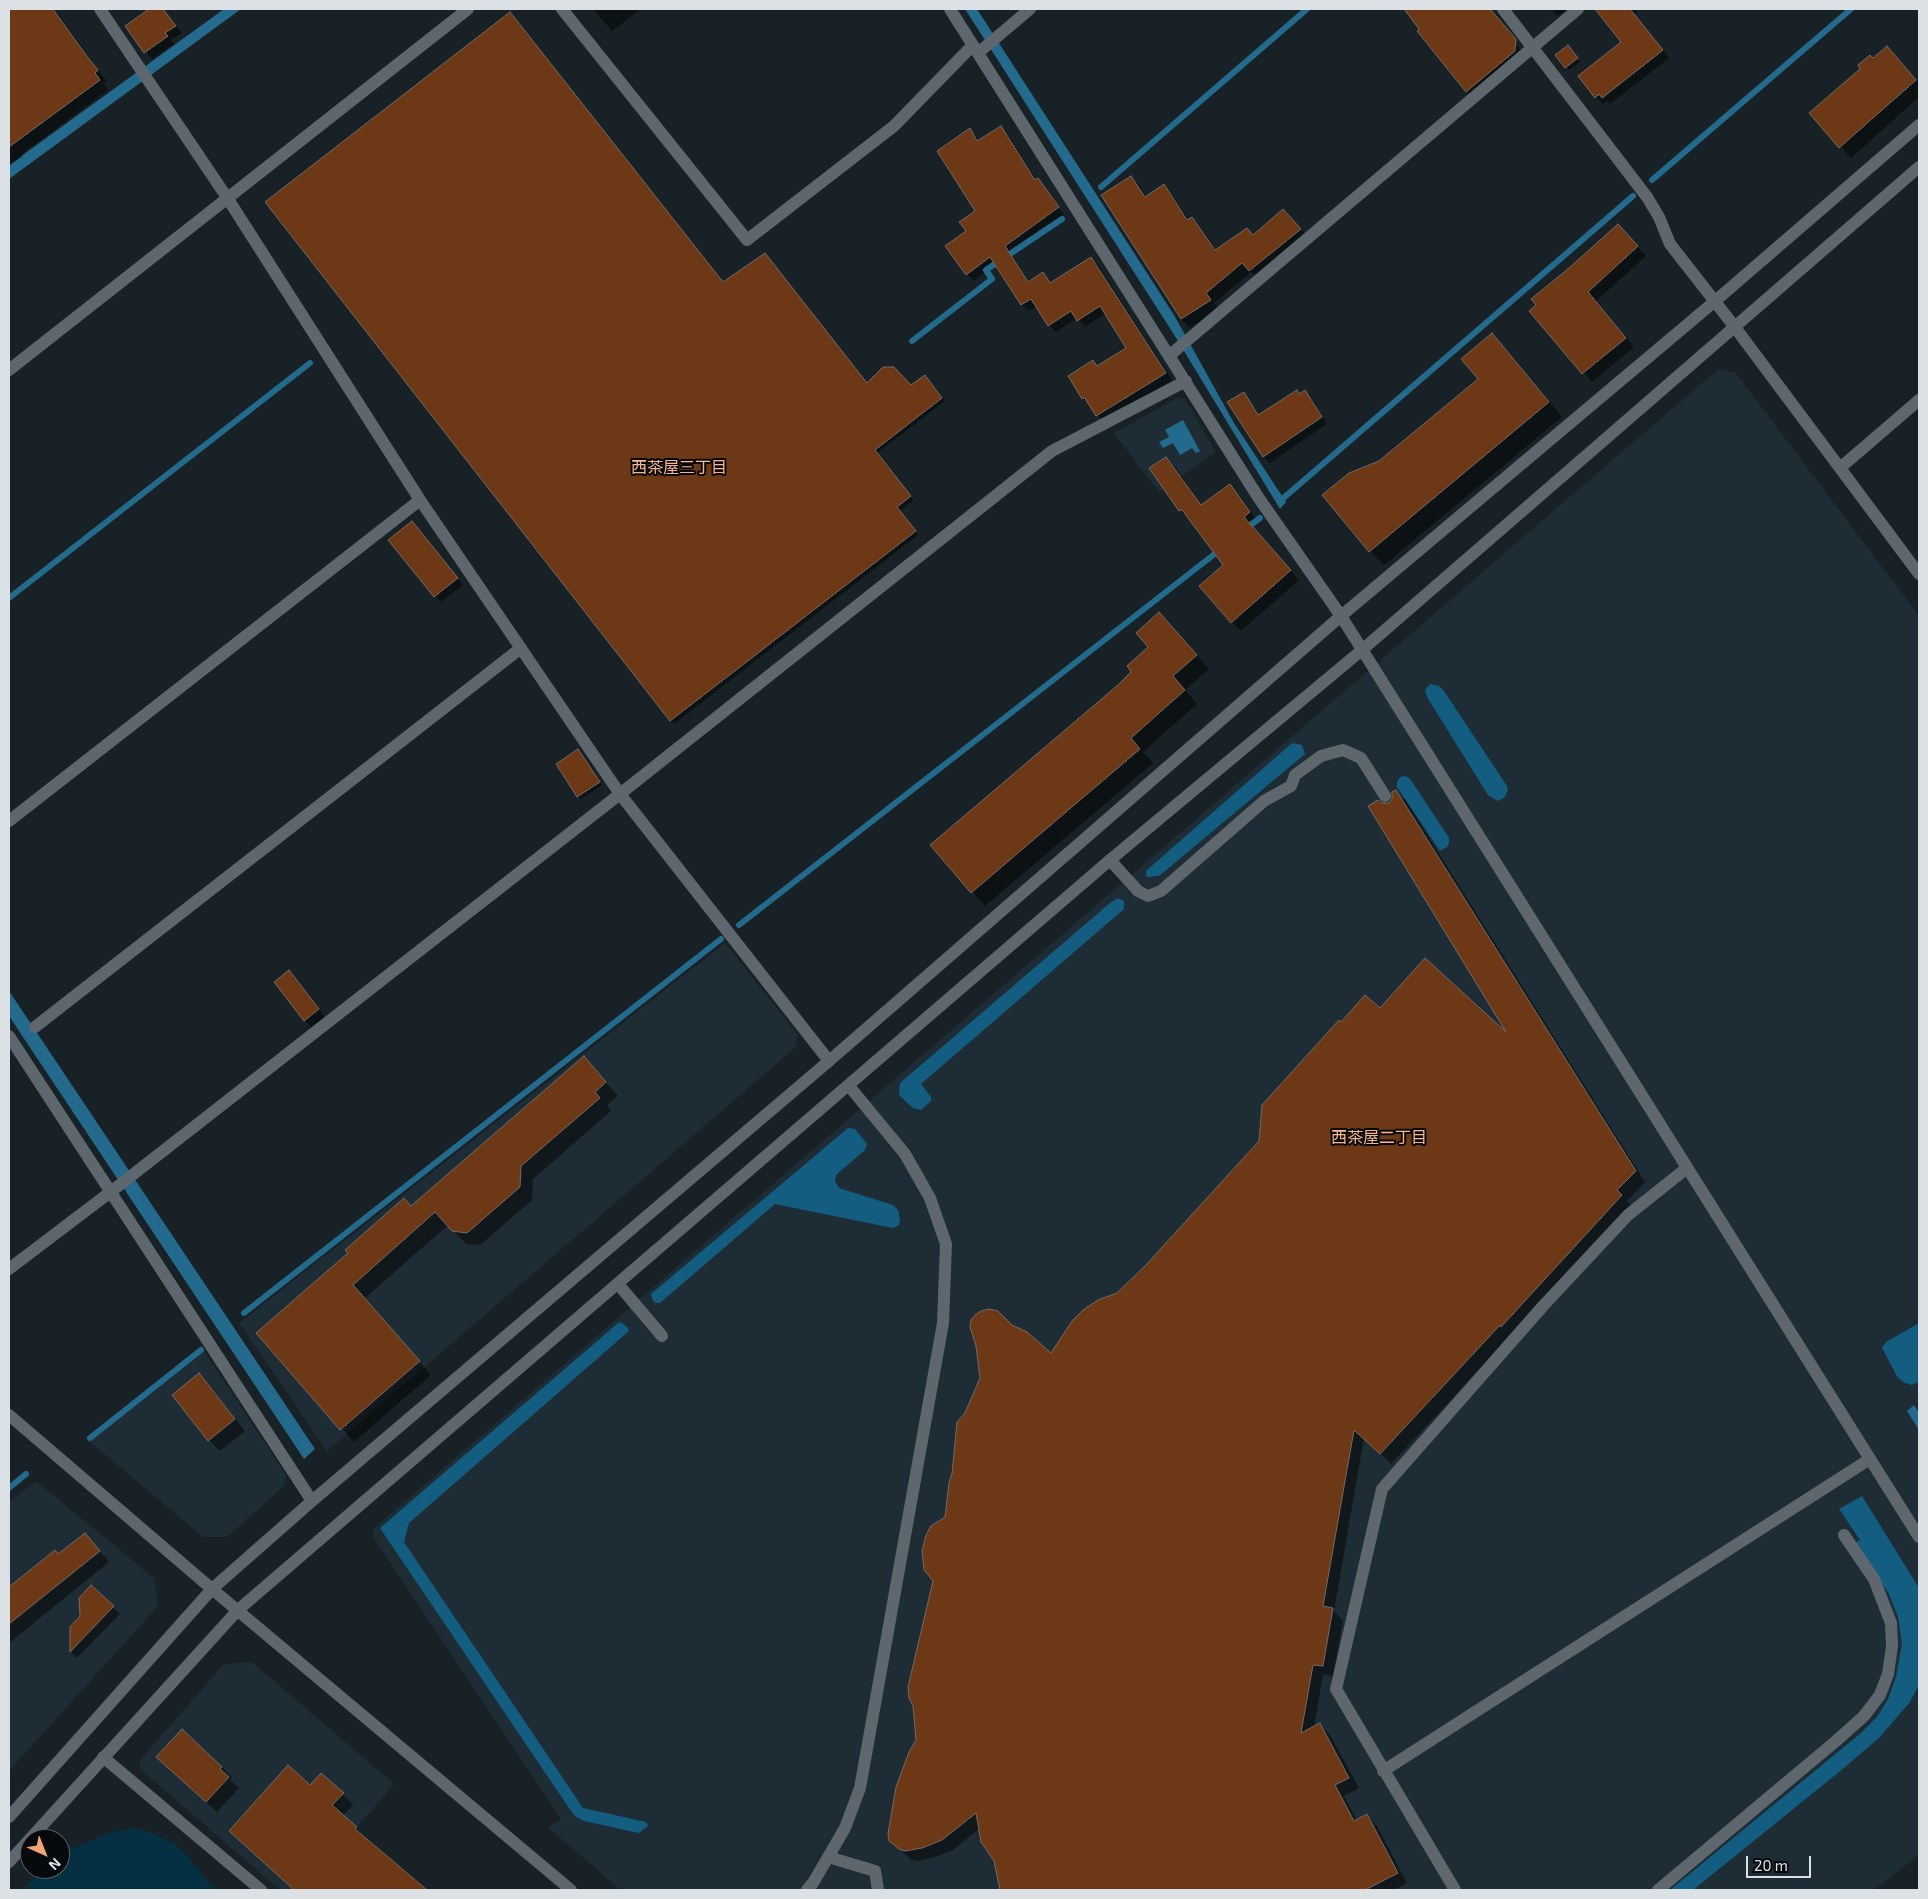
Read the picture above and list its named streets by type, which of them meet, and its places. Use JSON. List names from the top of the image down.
{
  "districts": ["西茶屋三丁目", "西茶屋二丁目"],
  "scale_bar": "20 m",
  "north": "bottom right"
}
